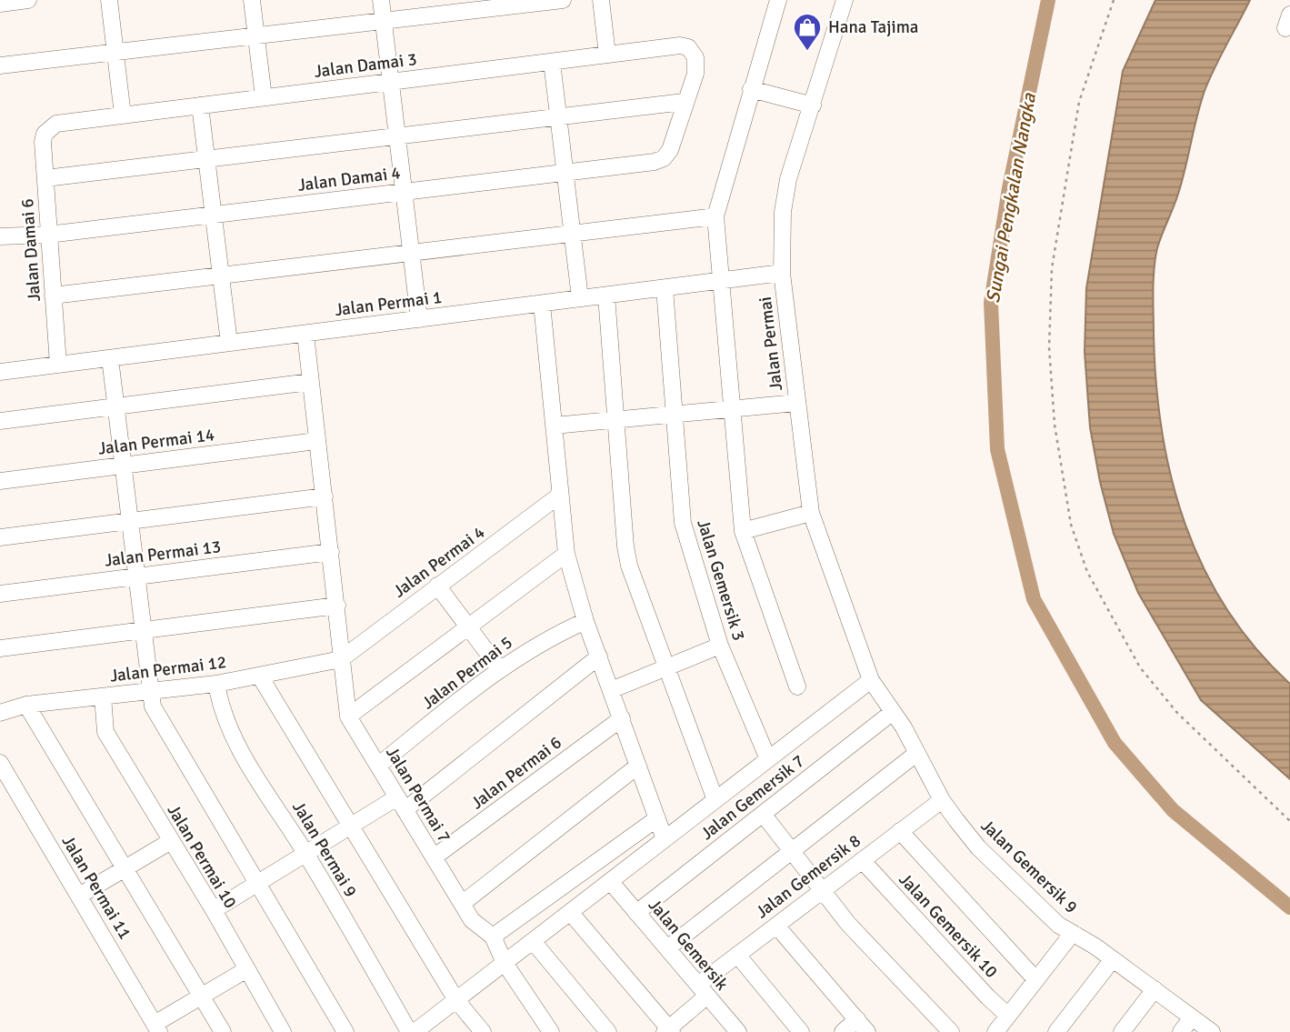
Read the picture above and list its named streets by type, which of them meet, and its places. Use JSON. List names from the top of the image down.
{
  "streets": {
    "street": [
      "Jalan Damai 3",
      "Jalan Damai 4",
      "Jalan Damai 6",
      "Jalan Permai 1",
      "Jalan Permai",
      "Jalan Permai 14",
      "Jalan Permai 13",
      "Jalan Permai 4",
      "Jalan Gemersik 3",
      "Jalan Permai 12",
      "Jalan Permai 5",
      "Jalan Permai 6",
      "Jalan Permai 7",
      "Jalan Gemersik 7",
      "Jalan Permai 9",
      "Jalan Permai 10",
      "Jalan Gemersik 9",
      "Jalan Gemersik 8",
      "Jalan Permai 11",
      "Jalan Gemersik 10",
      "Jalan Gemersik"
    ]
  },
  "crossings": [
    ["Jalan Damai 3", "Jalan Damai 4"],
    ["Jalan Damai 3", "Jalan Damai 6"],
    ["Jalan Damai 4", "Jalan Damai 6"],
    ["Jalan Damai 6", "Jalan Permai 1"],
    ["Jalan Permai 1", "Jalan Permai"],
    ["Jalan Permai 1", "Jalan Gemersik 3"],
    ["Jalan Permai 1", "Jalan Permai 7"],
    ["Jalan Permai", "Jalan Gemersik 9"],
    ["Jalan Permai 14", "Jalan Permai 7"],
    ["Jalan Permai 13", "Jalan Permai 7"],
    ["Jalan Permai 4", "Jalan Permai 12"],
    ["Jalan Permai 4", "Jalan Permai 7"],
    ["Jalan Permai 12", "Jalan Permai 7"],
    ["Jalan Permai 12", "Jalan Permai 9"],
    ["Jalan Permai 12", "Jalan Permai 10"],
    ["Jalan Permai 5", "Jalan Permai 7"],
    ["Jalan Permai 6", "Jalan Permai 7"],
    ["Jalan Gemersik 7", "Jalan Gemersik 9"],
    ["Jalan Gemersik 7", "Jalan Gemersik"],
    ["Jalan Gemersik 9", "Jalan Gemersik 8"],
    ["Jalan Gemersik 8", "Jalan Gemersik 10"],
    ["Jalan Gemersik 8", "Jalan Gemersik"]
  ],
  "water": ["Sungai Pengkalan Nangka"],
  "places": {
    "shop": ["Hana Tajima"]
  }
}
